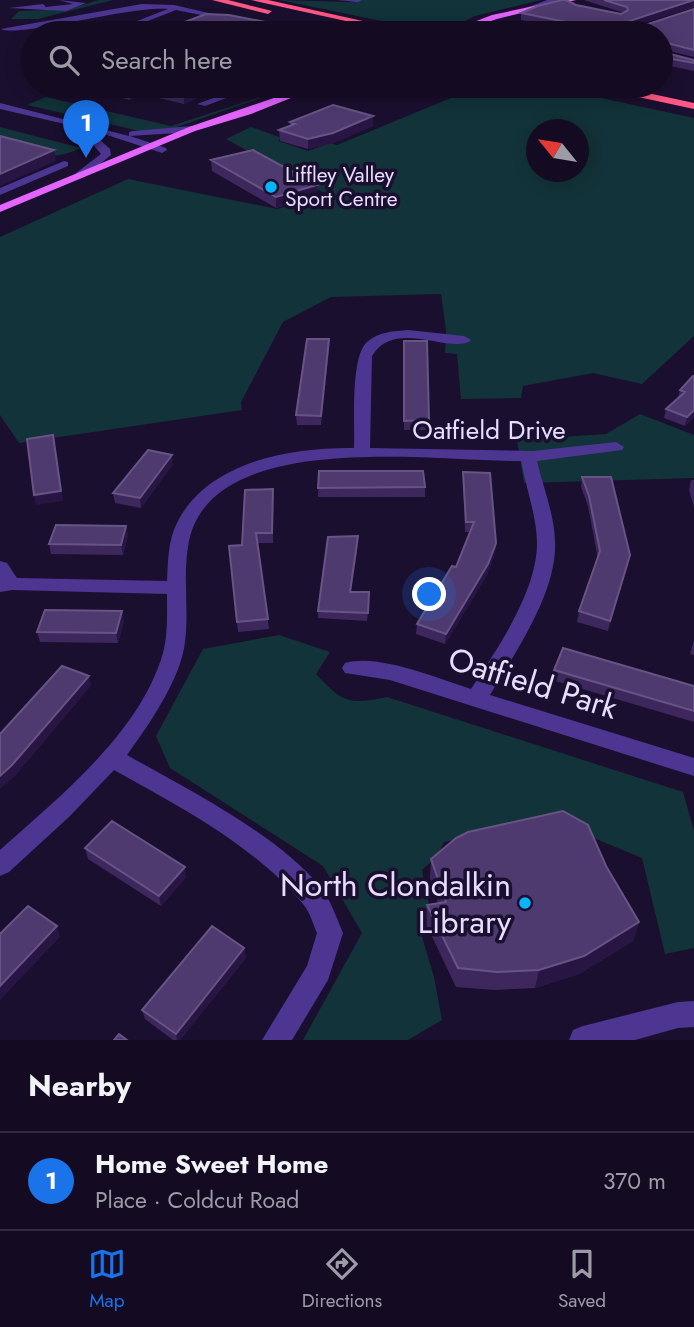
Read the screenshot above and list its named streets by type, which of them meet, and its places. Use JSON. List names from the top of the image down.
{
  "streets": {
    "street": ["Oatfield Drive", "Oatfield Park"]
  },
  "places": ["Liffley Valley Sport Centre", "North Clondalkin Library"],
  "north": "top left",
  "page": {
    "search": "Search here",
    "pins": "1",
    "heading": "Nearby",
    "list": [
      {
        "mark": "1",
        "name": "Home Sweet Home",
        "note": "Place · Coldcut Road",
        "value": "370 m"
      }
    ],
    "nav": ["Map", "Directions", "Saved"]
  }
}
